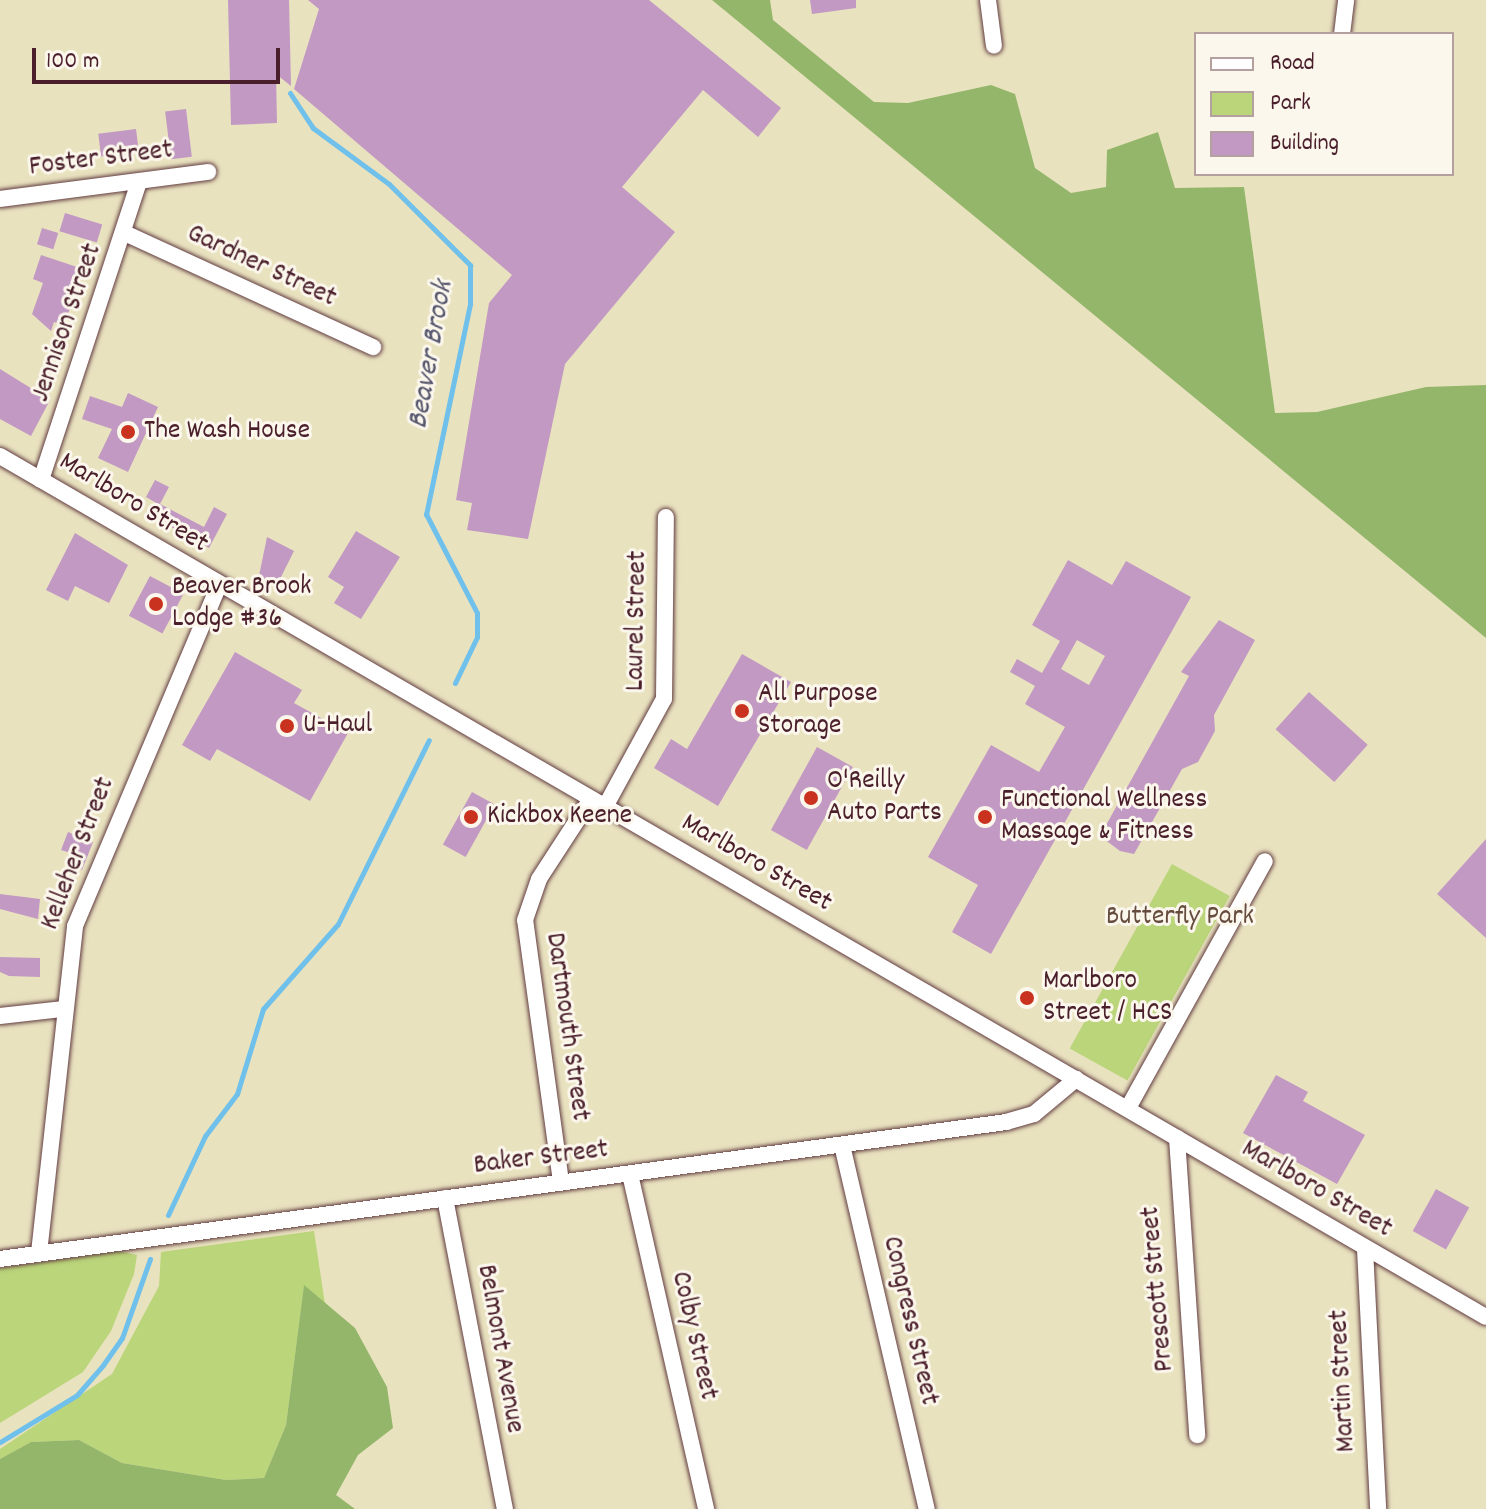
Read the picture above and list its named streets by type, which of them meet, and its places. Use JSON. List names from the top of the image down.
{
  "streets": {
    "street": [
      "Foster Street",
      "Gardner Street",
      "Jennison Street",
      "Marlboro Street",
      "Laurel Street",
      "Kelleher Street",
      "Dartmouth Street",
      "Baker Street",
      "Prescott Street",
      "Congress Street",
      "Colby Street",
      "Belmont Avenue",
      "Martin Street"
    ]
  },
  "crossings": [
    ["Foster Street", "Jennison Street"],
    ["Gardner Street", "Jennison Street"],
    ["Jennison Street", "Marlboro Street"],
    ["Marlboro Street", "Laurel Street"],
    ["Marlboro Street", "Kelleher Street"],
    ["Marlboro Street", "Dartmouth Street"],
    ["Marlboro Street", "Baker Street"],
    ["Marlboro Street", "Prescott Street"],
    ["Marlboro Street", "Martin Street"],
    ["Laurel Street", "Dartmouth Street"],
    ["Kelleher Street", "Baker Street"],
    ["Dartmouth Street", "Baker Street"],
    ["Baker Street", "Congress Street"],
    ["Baker Street", "Colby Street"],
    ["Baker Street", "Belmont Avenue"]
  ],
  "water": ["Beaver Brook"],
  "parks": ["Butterfly Park"],
  "places": [
    "The Wash House",
    "Beaver Brook Lodge #36",
    "All Purpose Storage",
    "U-Haul",
    "O'Reilly Auto Parts",
    "Kickbox Keene",
    "Functional Wellness Massage & Fitness",
    "Marlboro Street / HCS"
  ],
  "legend": ["Road", "Park", "Building"],
  "scale_bar": "100 m"
}
